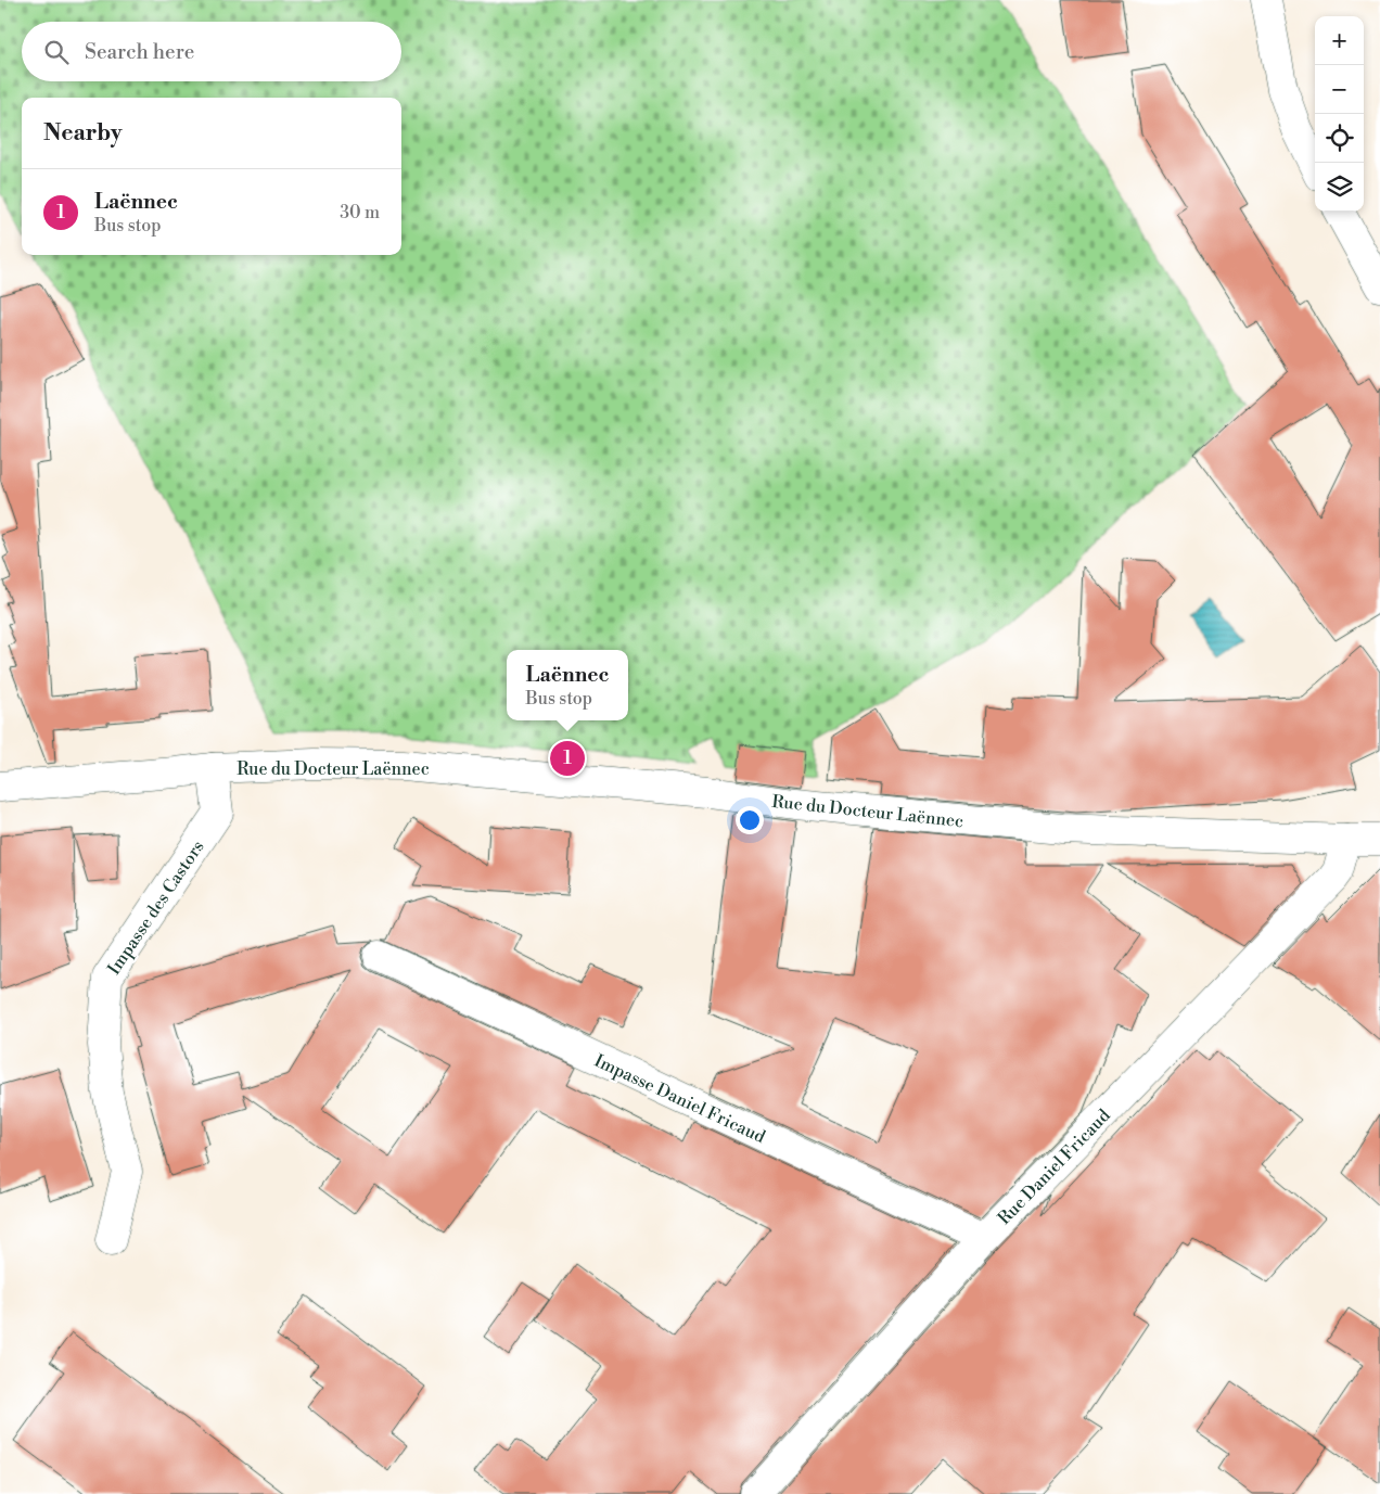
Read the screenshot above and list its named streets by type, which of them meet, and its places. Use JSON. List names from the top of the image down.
{
  "streets": {
    "street": [
      "Rue du Docteur Laënnec",
      "Impasse des Castors",
      "Impasse Daniel Fricaud",
      "Rue Daniel Fricaud"
    ]
  },
  "crossings": [
    ["Rue du Docteur Laënnec", "Impasse des Castors"],
    ["Rue du Docteur Laënnec", "Rue Daniel Fricaud"],
    ["Impasse Daniel Fricaud", "Rue Daniel Fricaud"]
  ],
  "page": {
    "map_buttons": ["+", "−"],
    "search": "Search here",
    "heading": "Nearby",
    "list": [
      {
        "mark": "1",
        "name": "Laënnec",
        "note": "Bus stop",
        "value": "30 m"
      }
    ],
    "popup": ["Laënnec", "Bus stop"],
    "pins": "1"
  }
}
